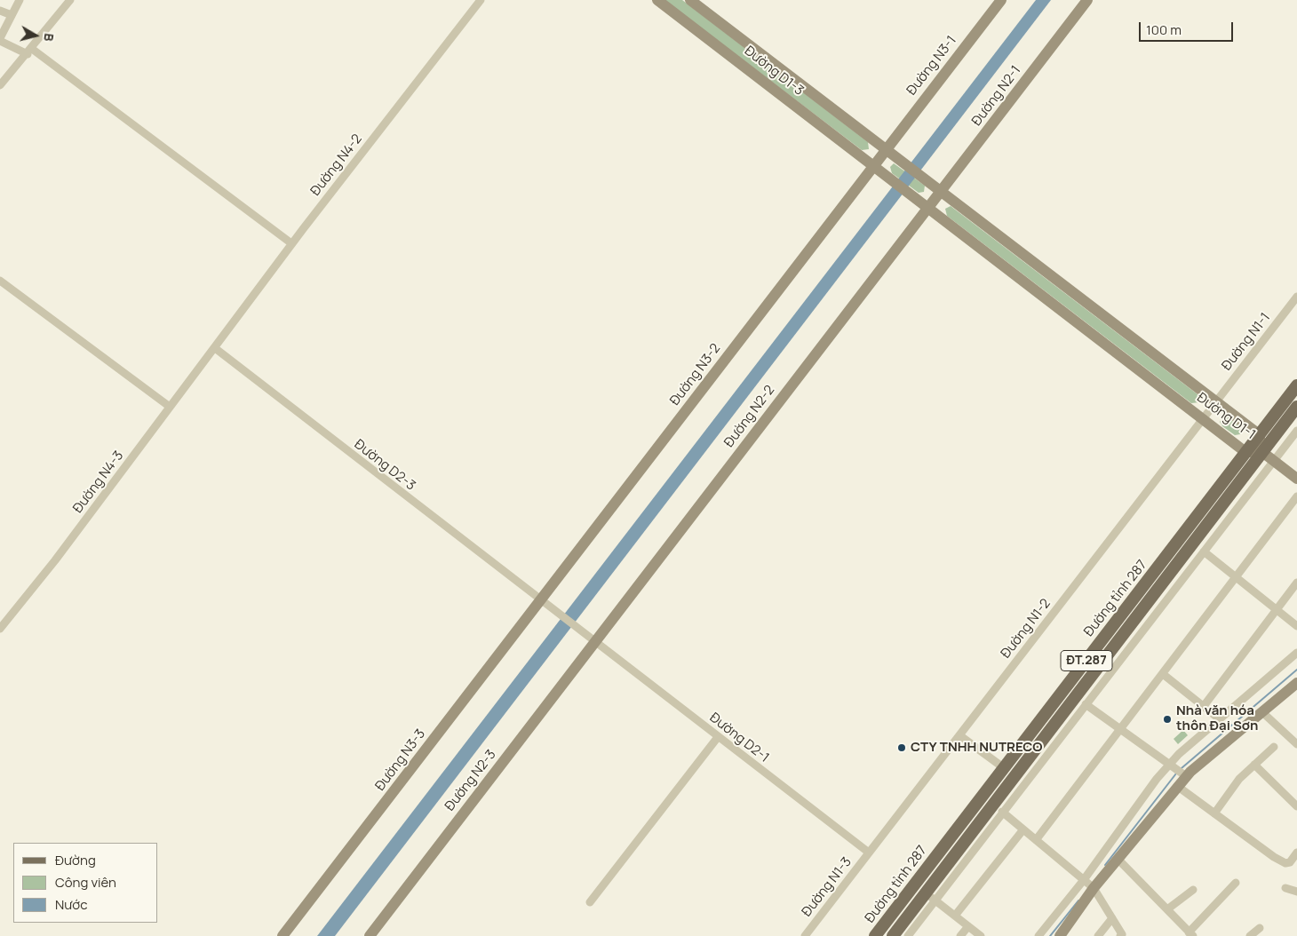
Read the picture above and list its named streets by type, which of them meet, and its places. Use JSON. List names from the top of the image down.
{
  "streets": {
    "main road": ["Đường tỉnh 287", "ĐT.287"],
    "street": [
      "Đường N3-1",
      "Đường D1-3",
      "Đường N2-1",
      "Đường N4-2",
      "Đường N1-1",
      "Đường N3-2",
      "Đường N2-2",
      "Đường D1-1",
      "Đường D2-3",
      "Đường N4-3",
      "Đường N1-2",
      "Đường D2-1",
      "Đường N3-3",
      "Đường N2-3",
      "Đường N1-3"
    ]
  },
  "crossings": [
    ["Đường N3-1", "Đường D1-3"],
    ["Đường N3-1", "Đường N3-2"],
    ["Đường D1-3", "Đường N2-1"],
    ["Đường D1-3", "Đường N3-2"],
    ["Đường D1-3", "Đường N2-2"],
    ["Đường D1-3", "Đường D1-1"],
    ["Đường N2-1", "Đường N2-2"],
    ["Đường N2-1", "Đường D1-1"],
    ["Đường N4-2", "Đường D2-3"],
    ["Đường N4-2", "Đường N4-3"],
    ["Đường N1-1", "Đường D1-1"],
    ["Đường N1-1", "Đường N1-2"],
    ["Đường N3-2", "Đường D2-3"],
    ["Đường N3-2", "Đường N3-3"],
    ["Đường N2-2", "Đường D1-1"],
    ["Đường N2-2", "Đường D2-3"],
    ["Đường N2-2", "Đường D2-1"],
    ["Đường N2-2", "Đường N2-3"],
    ["Đường D1-1", "Đường tỉnh 287"],
    ["Đường D1-1", "Đường N1-2"],
    ["Đường D2-3", "Đường N4-3"],
    ["Đường D2-3", "Đường D2-1"],
    ["Đường D2-3", "Đường N3-3"],
    ["Đường D2-3", "Đường N2-3"],
    ["Đường N1-2", "Đường D2-1"],
    ["Đường N1-2", "Đường N1-3"],
    ["Đường D2-1", "Đường N2-3"],
    ["Đường D2-1", "Đường N1-3"]
  ],
  "places": ["Nhà văn hóa thôn Đại Sơn", "CTY TNHH NUTRECO"],
  "legend": ["Đường", "Công viên", "Nước"],
  "scale_bar": "100 m",
  "north": "right"
}
